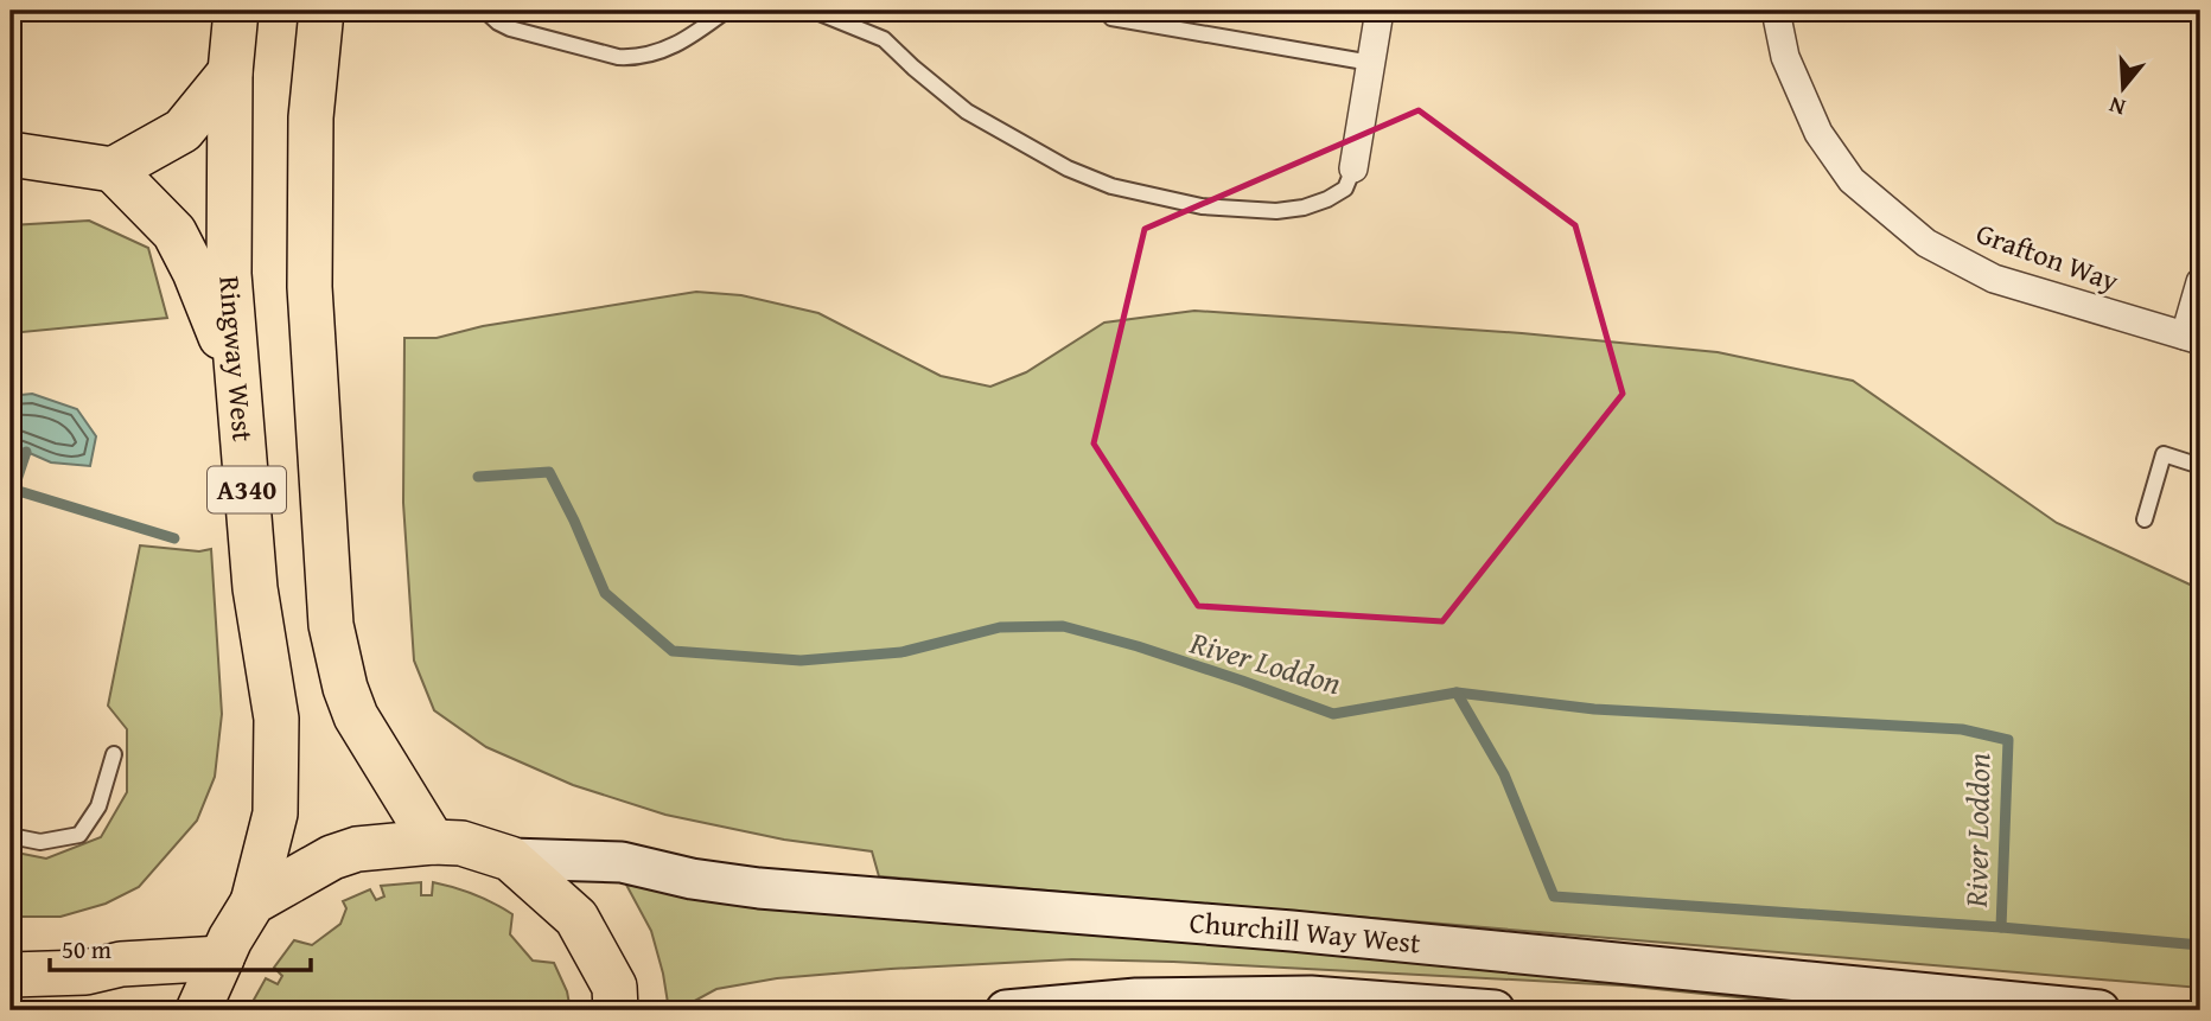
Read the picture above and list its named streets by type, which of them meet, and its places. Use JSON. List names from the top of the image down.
{
  "streets": {
    "main road": ["Ringway West", "A340", "Churchill Way West"],
    "street": ["Grafton Way"]
  },
  "water": ["River Loddon"],
  "scale_bar": "50 m",
  "north": "bottom"
}
